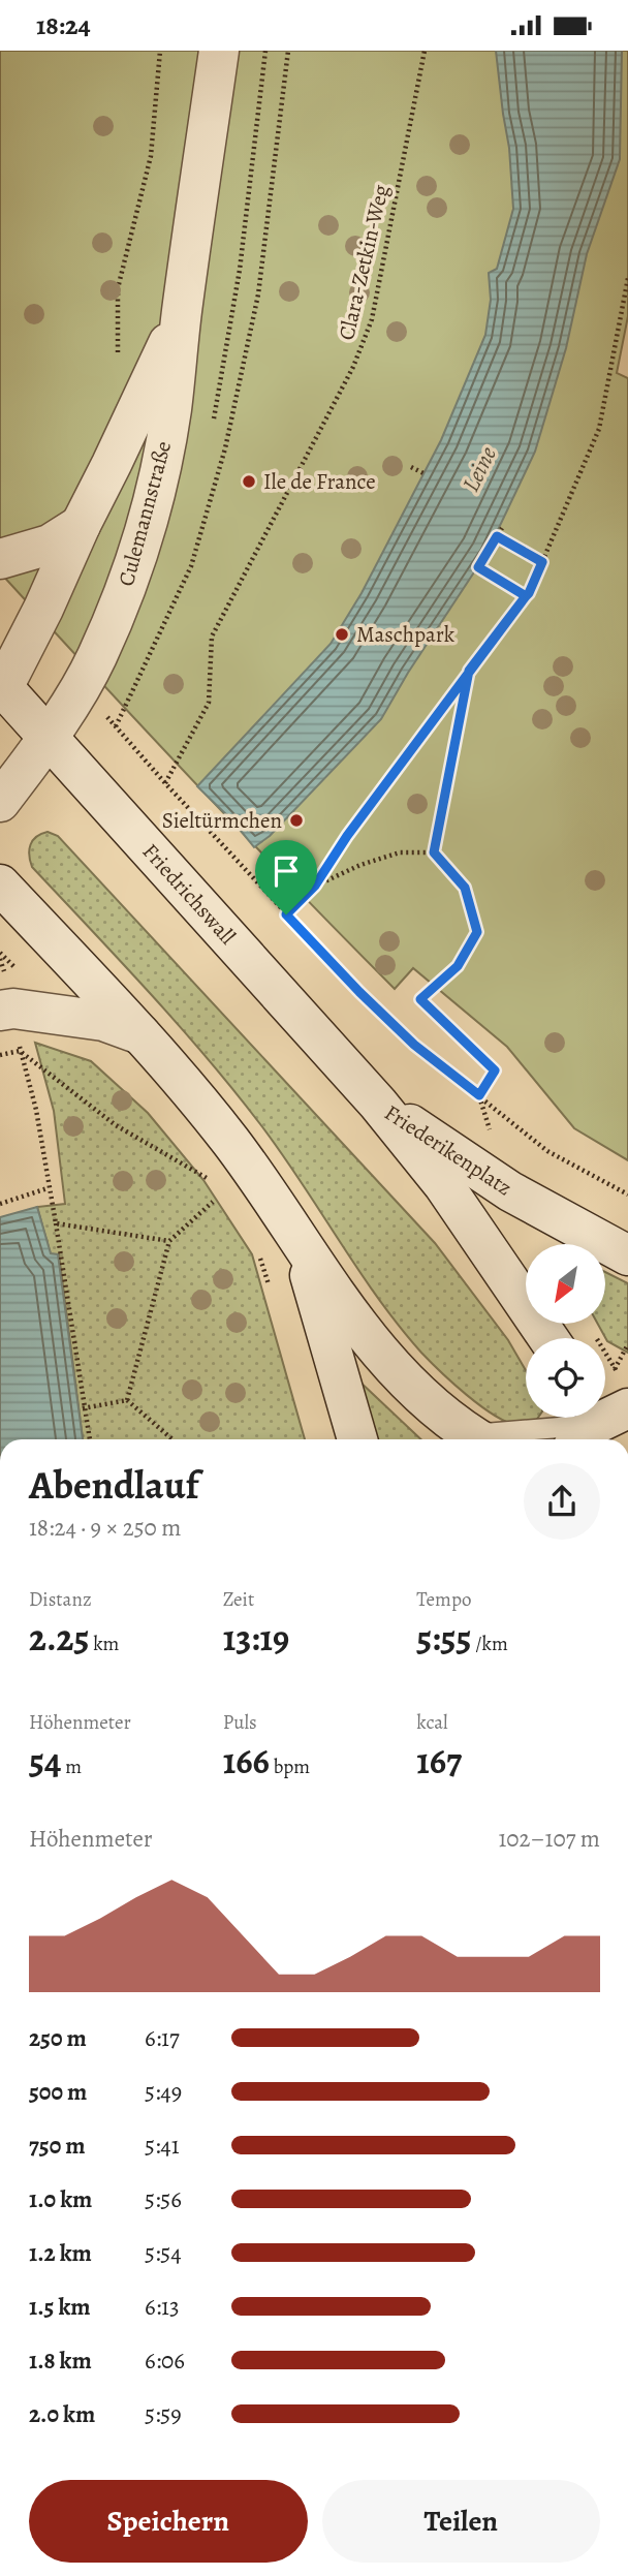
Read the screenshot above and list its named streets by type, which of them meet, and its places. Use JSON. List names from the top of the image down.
{
  "streets": {
    "main road": ["Culemannstraße", "Friedrichswall", "Friederikenplatz"],
    "path": ["Clara-Zetkin-Weg"]
  },
  "crossings": [
    ["Culemannstraße", "Friedrichswall"],
    ["Friedrichswall", "Friederikenplatz"]
  ],
  "water": ["Leine"],
  "places": ["Ile de France", "Maschpark", "Sieltürmchen"],
  "north": "bottom left",
  "page": {
    "status": "18:24",
    "heading": ["Abendlauf", "18:24 · 9 × 250 m"],
    "stats": [
      ["Distanz", "2.25 km"],
      ["Zeit", "13:19"],
      ["Tempo", "5:55 /km"],
      ["Höhenmeter", "54 m"],
      ["Puls", "166 bpm"],
      ["kcal", "167"]
    ],
    "chart": ["Höhenmeter", "102–107 m"],
    "list": [
      {
        "name": "250 m",
        "note": "6:17"
      },
      {
        "name": "500 m",
        "note": "5:49"
      },
      {
        "name": "750 m",
        "note": "5:41"
      },
      {
        "name": "1.0 km",
        "note": "5:56"
      },
      {
        "name": "1.2 km",
        "note": "5:54"
      },
      {
        "name": "1.5 km",
        "note": "6:13"
      },
      {
        "name": "1.8 km",
        "note": "6:06"
      },
      {
        "name": "2.0 km",
        "note": "5:59"
      }
    ],
    "buttons": ["Speichern", "Teilen"]
  }
}
